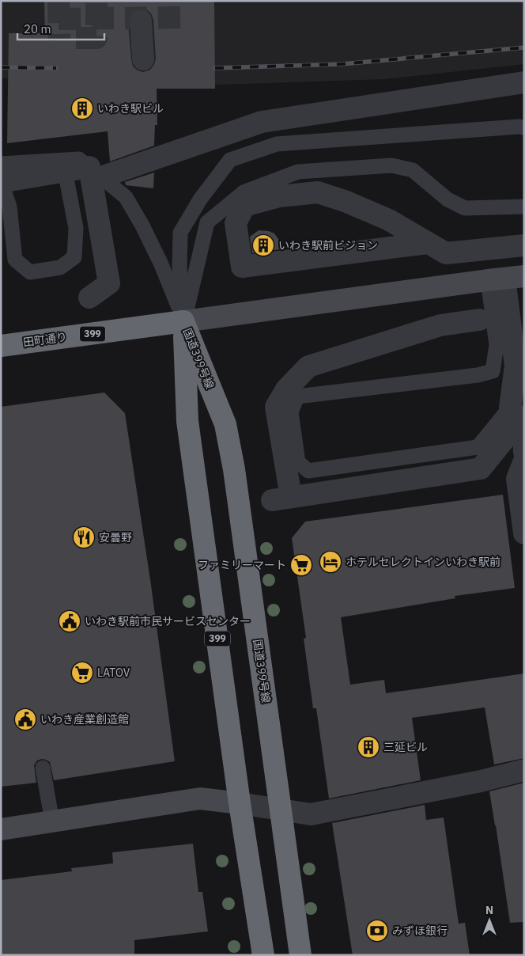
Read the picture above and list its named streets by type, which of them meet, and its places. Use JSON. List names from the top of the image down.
{
  "streets": {
    "highway": ["399", "田町通り", "国道399号線"]
  },
  "crossings": [
    ["田町通り", "国道399号線"]
  ],
  "places": {
    "building": ["いわき駅ビル", "いわき駅前ビジョン", "三延ビル"],
    "restaurant": ["安曇野"],
    "hotel": ["ホテルセレクトインいわき駅前"],
    "supermarket": ["ファミリーマート", "LATOV"],
    "public building": ["いわき駅前市民サービスセンター", "いわき産業創造館"],
    "bank": ["みずほ銀行"]
  },
  "scale_bar": "20 m",
  "north": "top"
}
